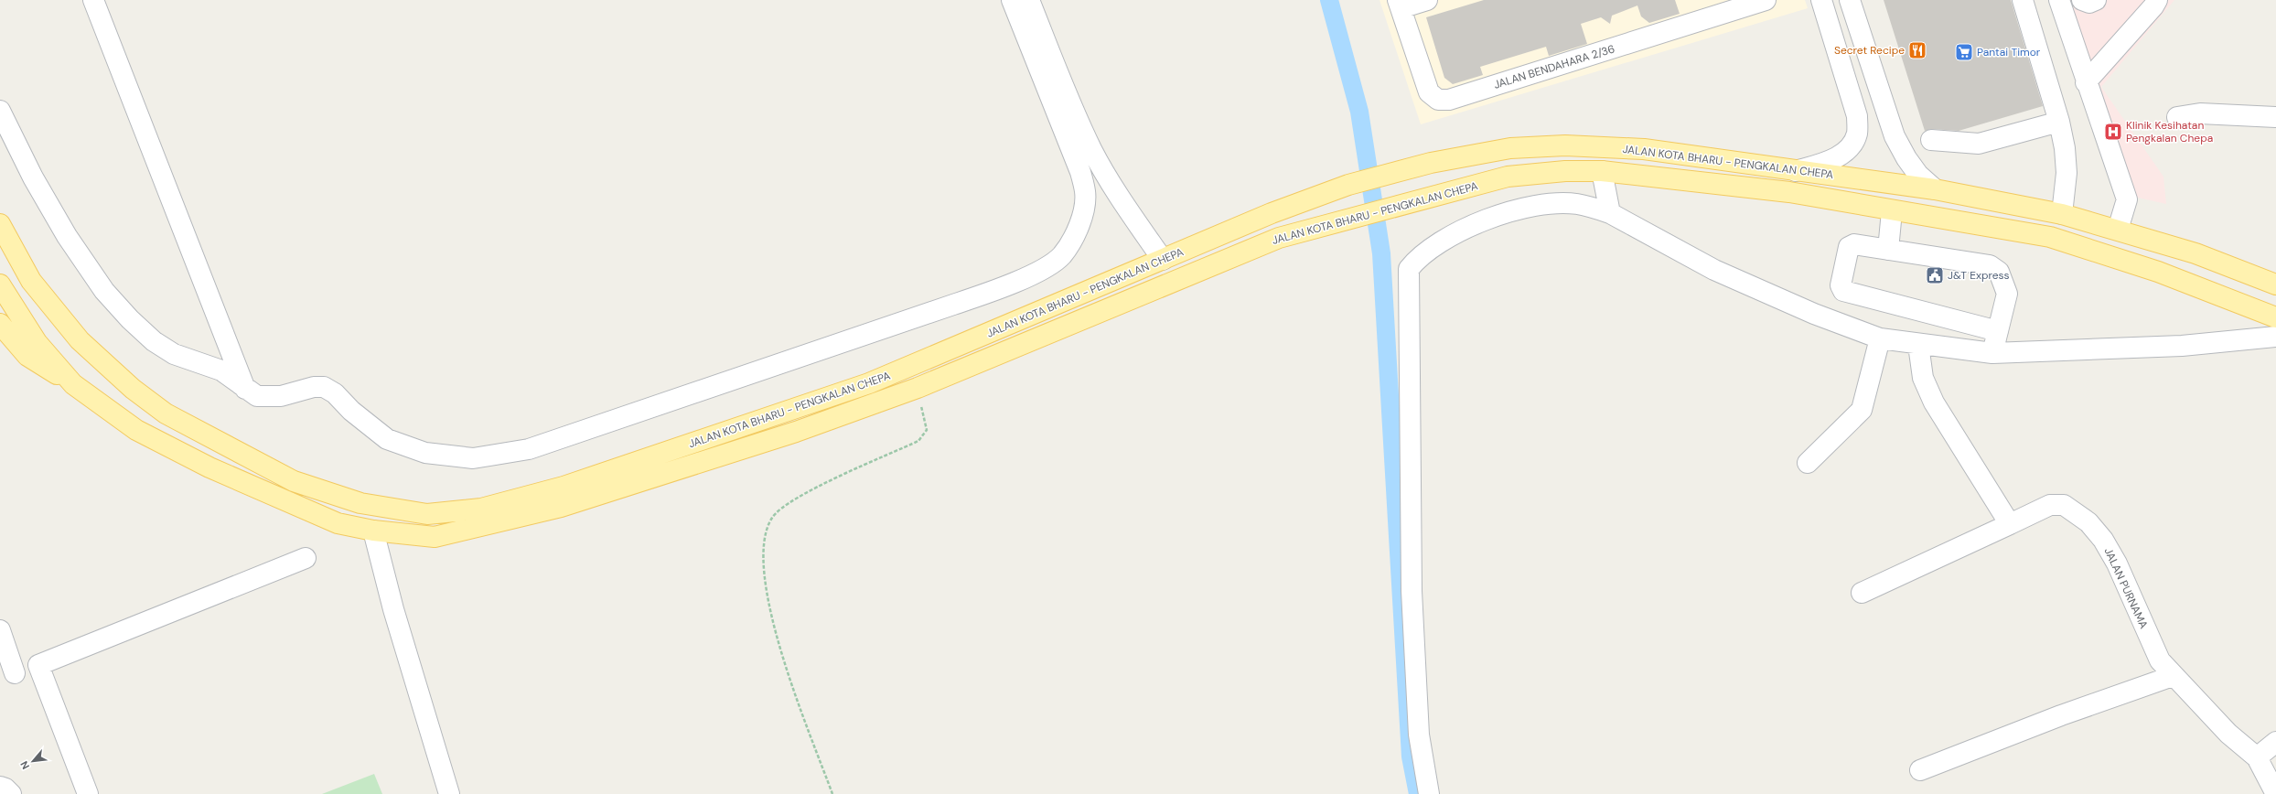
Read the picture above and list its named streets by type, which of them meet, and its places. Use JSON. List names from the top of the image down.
{
  "streets": {
    "main road": ["JALAN KOTA BHARU - PENGKALAN CHEPA"],
    "street": ["JALAN BENDAHARA 2/36", "JALAN PURNAMA"]
  },
  "places": {
    "restaurant": ["Secret Recipe"],
    "supermarket": ["Pantai Timor"],
    "hospital": ["Klinik Kesihatan Pengkalan Chepa"],
    "public building": ["J&T Express"]
  },
  "north": "bottom left"
}
